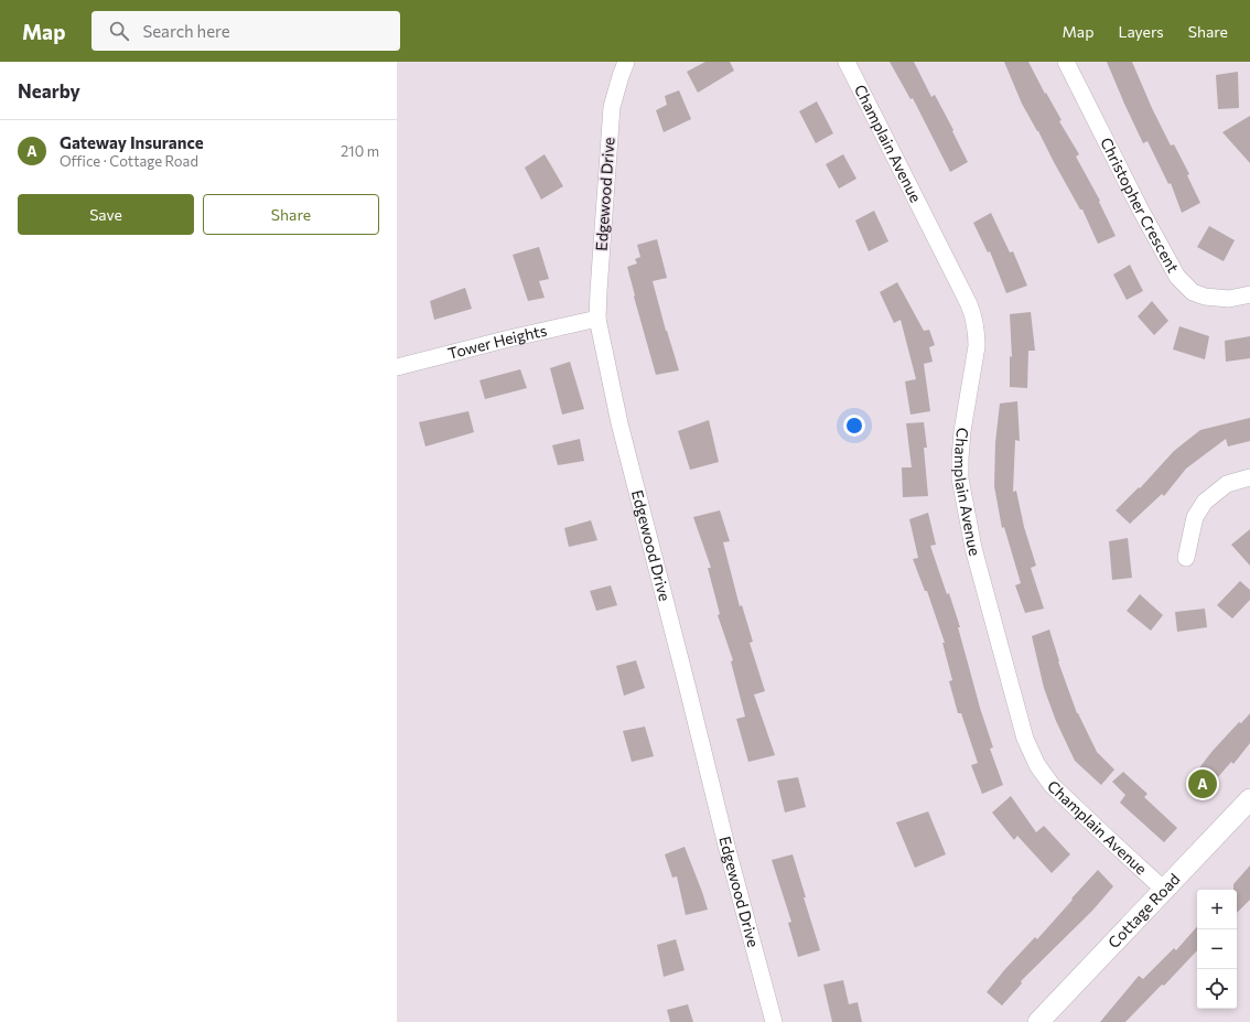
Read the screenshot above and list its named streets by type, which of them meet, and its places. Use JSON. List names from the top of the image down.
{
  "streets": {
    "street": [
      "Champlain Avenue",
      "Edgewood Drive",
      "Christopher Crescent",
      "Tower Heights",
      "Cottage Road"
    ]
  },
  "crossings": [
    ["Champlain Avenue", "Cottage Road"],
    ["Edgewood Drive", "Tower Heights"]
  ],
  "page": {
    "header": "Map",
    "search": "Search here",
    "nav": ["Map", "Layers", "Share"],
    "heading": "Nearby",
    "list": [
      {
        "mark": "A",
        "name": "Gateway Insurance",
        "note": "Office · Cottage Road",
        "value": "210 m"
      }
    ],
    "buttons": ["Save", "Share"],
    "pins": "A",
    "map_buttons": ["+", "−"]
  }
}
